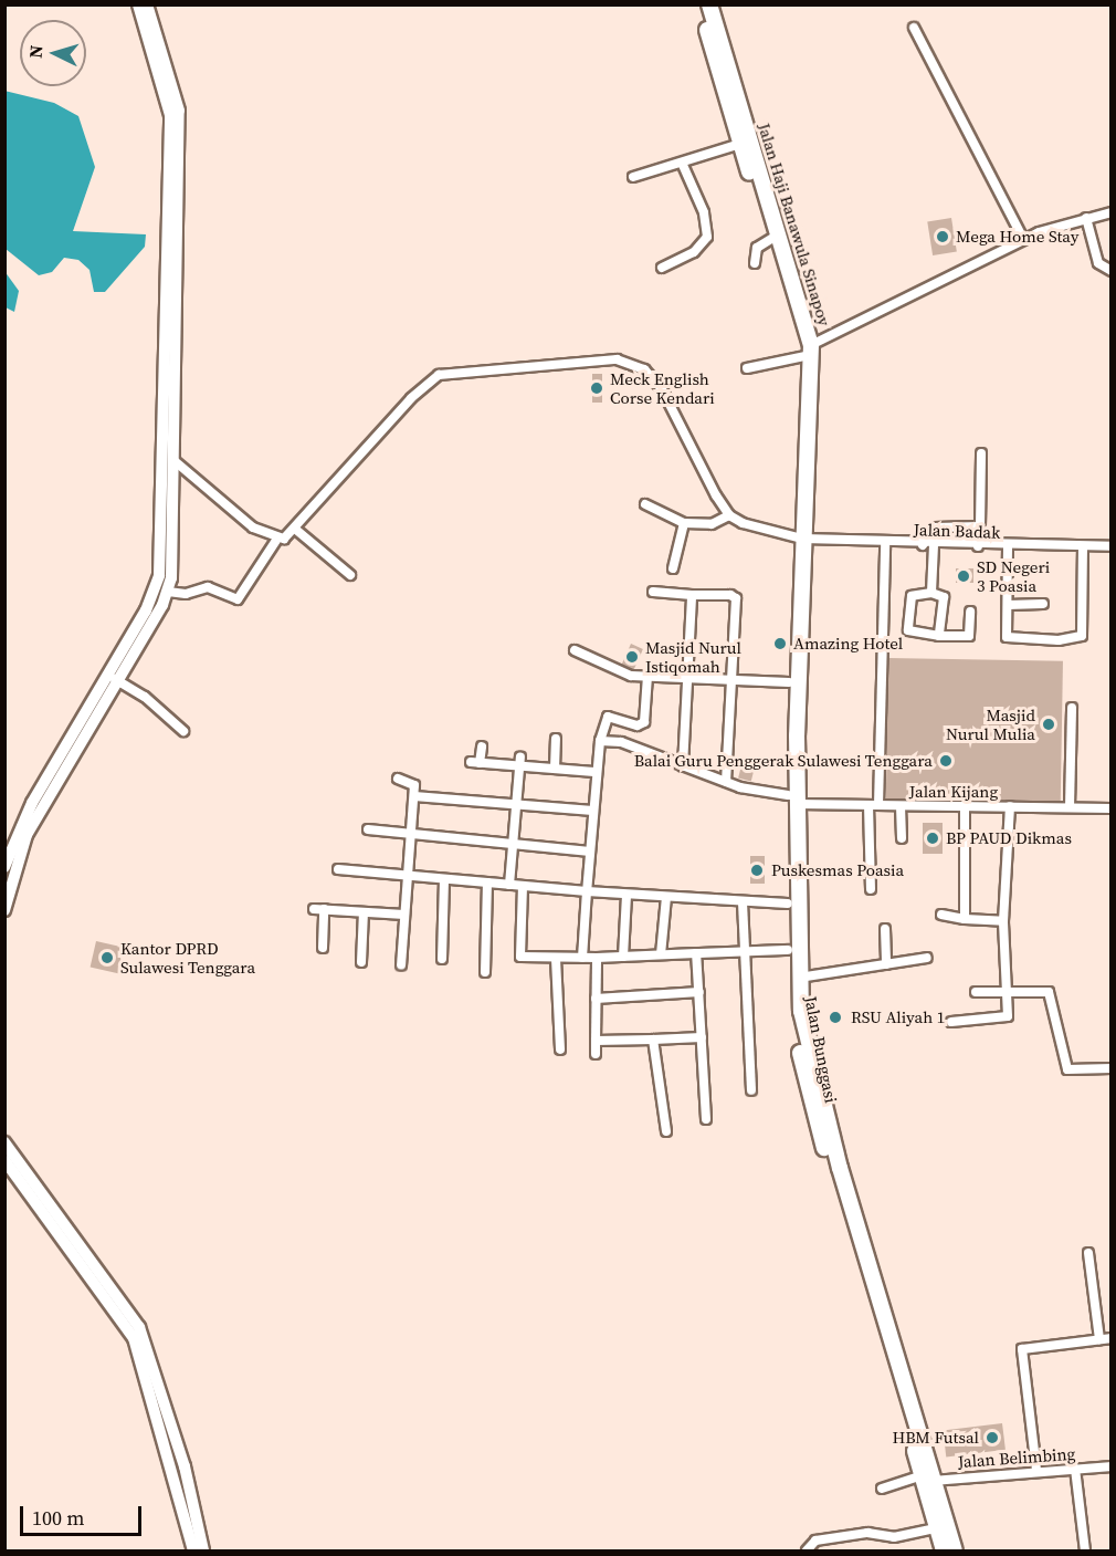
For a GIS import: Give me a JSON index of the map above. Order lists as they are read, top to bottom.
{
  "streets": {
    "highway": ["Jalan Haji Banawula Sinapoy", "Jalan Bunggasi"],
    "street": ["Jalan Badak", "Jalan Kijang", "Jalan Belimbing"]
  },
  "crossings": [
    ["Jalan Haji Banawula Sinapoy", "Jalan Badak"],
    ["Jalan Haji Banawula Sinapoy", "Jalan Bunggasi"],
    ["Jalan Badak", "Jalan Bunggasi"],
    ["Jalan Kijang", "Jalan Bunggasi"],
    ["Jalan Bunggasi", "Jalan Belimbing"]
  ],
  "places": [
    "Mega Home Stay",
    "Meck English Corse Kendari",
    "SD Negeri 3 Poasia",
    "Amazing Hotel",
    "Masjid Nurul Istiqomah",
    "Masjid Nurul Mulia",
    "Balai Guru Penggerak Sulawesi Tenggara",
    "BP PAUD Dikmas",
    "Puskesmas Poasia",
    "Kantor DPRD Sulawesi Tenggara",
    "RSU Aliyah 1",
    "HBM Futsal"
  ],
  "scale_bar": "100 m",
  "north": "left"
}
